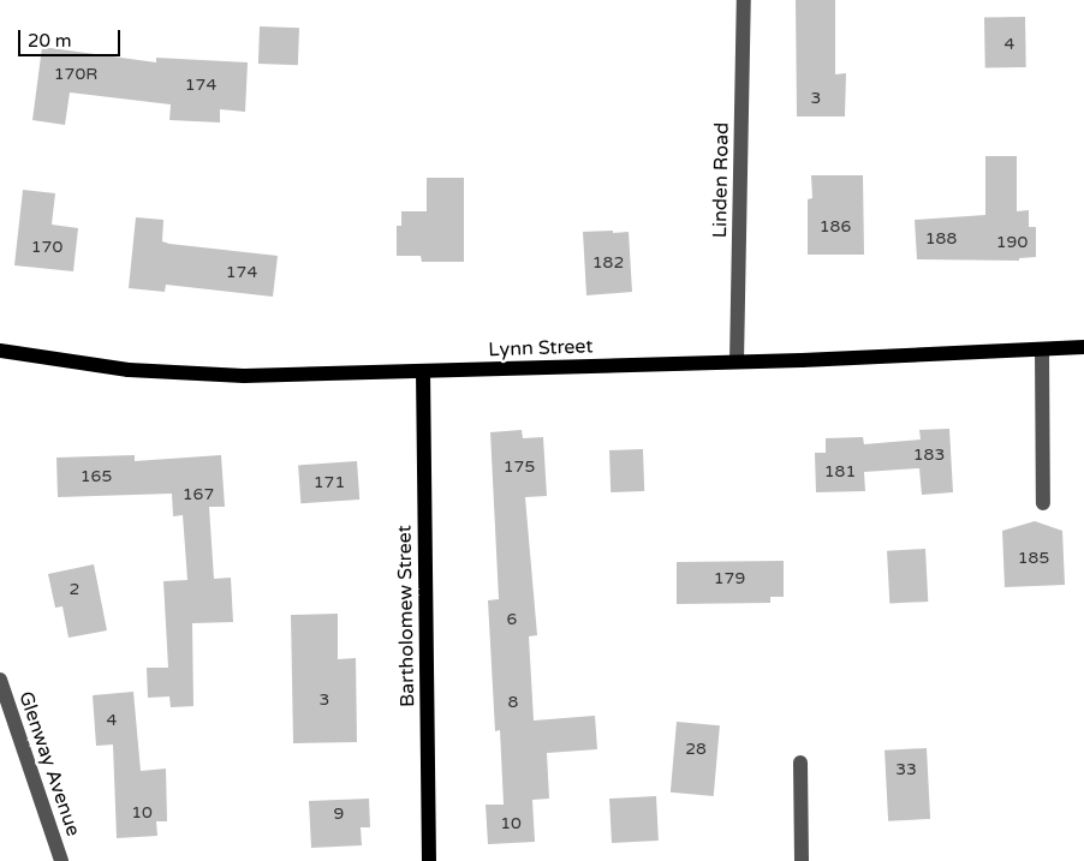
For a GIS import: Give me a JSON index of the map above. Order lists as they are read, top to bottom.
{
  "streets": {
    "main road": ["Lynn Street", "Bartholomew Street"],
    "street": ["Linden Road", "Glenway Avenue"]
  },
  "crossings": [
    ["Linden Road", "Lynn Street"],
    ["Lynn Street", "Bartholomew Street"]
  ],
  "house_numbers": [
    "4",
    "170R",
    "174",
    "3",
    "186",
    "188",
    "190",
    "170",
    "182",
    "174",
    "183",
    "175",
    "181",
    "165",
    "171",
    "167",
    "185",
    "179",
    "2",
    "6",
    "3",
    "8",
    "4",
    "28",
    "33",
    "10",
    "9",
    "10"
  ],
  "scale_bar": "20 m"
}
